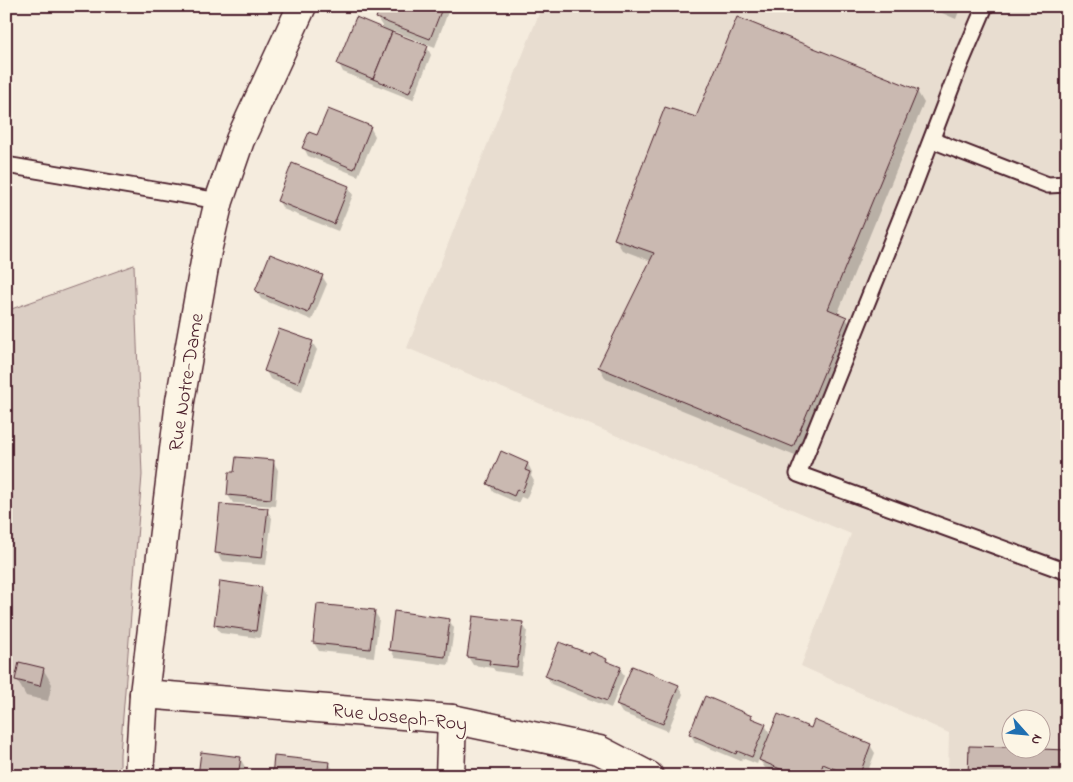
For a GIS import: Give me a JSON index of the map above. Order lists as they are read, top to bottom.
{
  "streets": {
    "street": ["Rue Notre-Dame", "Rue Joseph-Roy"]
  },
  "crossings": [
    ["Rue Notre-Dame", "Rue Joseph-Roy"]
  ],
  "north": "bottom right"
}
